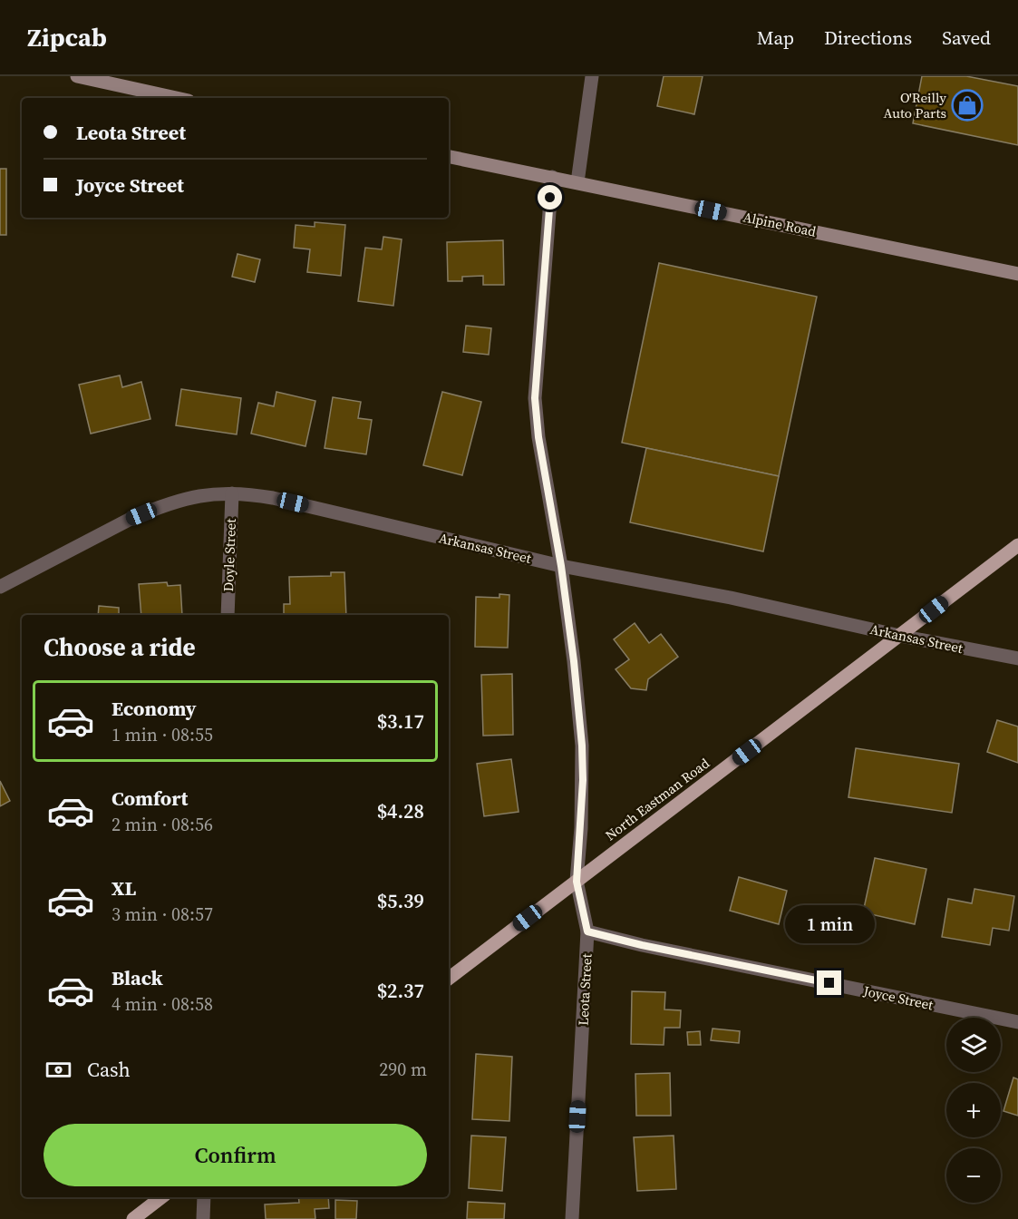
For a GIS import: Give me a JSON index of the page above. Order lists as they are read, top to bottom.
{
  "streets": {
    "main road": ["Alpine Road", "North Eastman Road"],
    "street": [
      "Arkansas Street",
      "Doyle Street",
      "Leota Street",
      "Joyce Street"
    ]
  },
  "crossings": [
    ["Alpine Road", "Leota Street"],
    ["Arkansas Street", "Doyle Street"],
    ["Arkansas Street", "North Eastman Road"],
    ["Arkansas Street", "Leota Street"],
    ["North Eastman Road", "Leota Street"],
    ["Leota Street", "Joyce Street"]
  ],
  "places": {
    "shop": ["O'Reilly Auto Parts"]
  },
  "page": {
    "header": "Zipcab",
    "nav": ["Map", "Directions", "Saved"],
    "banner": ["Leota Street", "Joyce Street"],
    "heading": "Choose a ride",
    "list": [
      {
        "name": "Economy",
        "note": "1 min · 08:55",
        "value": "$3.17"
      },
      {
        "name": "Comfort",
        "note": "2 min · 08:56",
        "value": "$4.28"
      },
      {
        "name": "XL",
        "note": "3 min · 08:57",
        "value": "$5.39"
      },
      {
        "name": "Black",
        "note": "4 min · 08:58",
        "value": "$2.37"
      }
    ],
    "bubble": "1 min",
    "map_buttons": ["+", "−"],
    "pay": ["Cash", "290 m"],
    "buttons": "Confirm"
  }
}
